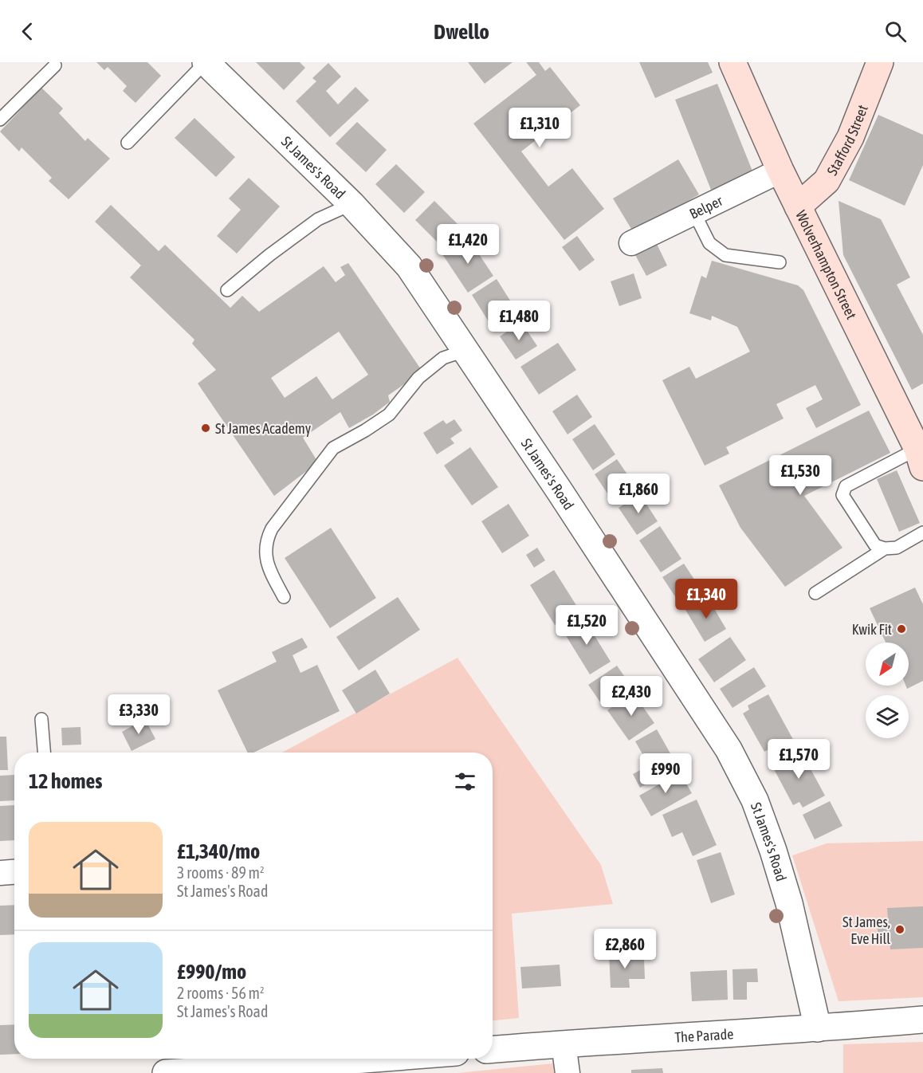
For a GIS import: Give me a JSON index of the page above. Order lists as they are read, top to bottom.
{
  "streets": {
    "main road": ["Stafford Street", "Wolverhampton Street"],
    "street": ["St James's Road", "Belper", "The Parade"]
  },
  "crossings": [
    ["Stafford Street", "Wolverhampton Street"],
    ["St James's Road", "The Parade"],
    ["Belper", "Wolverhampton Street"]
  ],
  "places": ["St James Academy", "Kwik Fit", "St James, Eve Hill"],
  "north": "bottom left",
  "page": {
    "header": "Dwello",
    "price": [
      "£1,310",
      "£1,420",
      "£1,480",
      "£1,530",
      "£1,860",
      "£1,340",
      "£1,520",
      "£2,430",
      "£3,330",
      "£1,570",
      "£990",
      "£2,860"
    ],
    "heading": "12 homes",
    "list": [
      {
        "name": "£1,340/mo",
        "note": "3 rooms · 89 m² · St James's Road"
      },
      {
        "name": "£990/mo",
        "note": "2 rooms · 56 m² · St James's Road"
      }
    ]
  }
}
